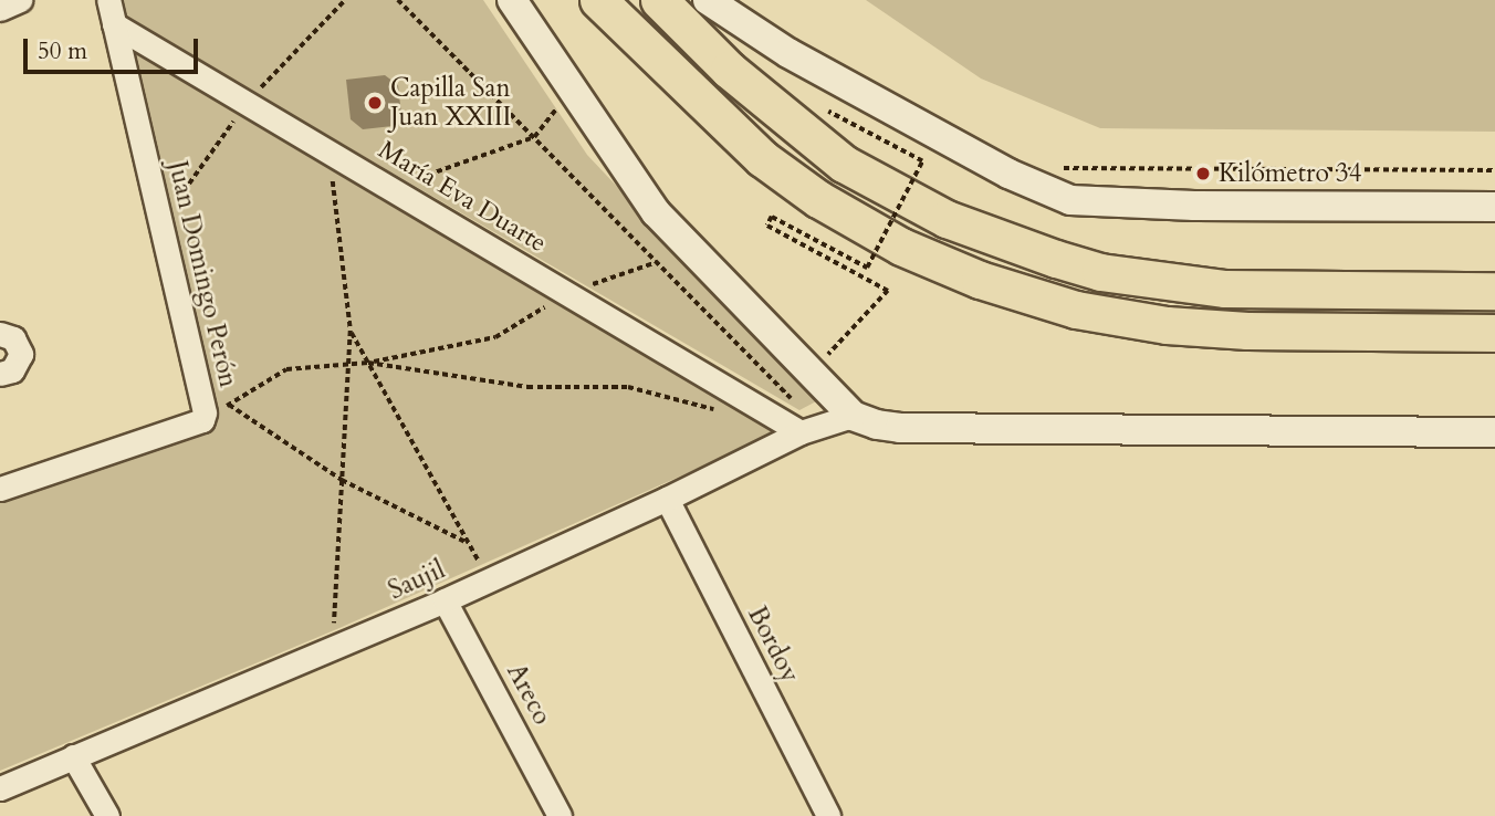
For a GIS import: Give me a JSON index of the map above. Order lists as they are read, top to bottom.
{
  "streets": {
    "street": [
      "María Eva Duarte",
      "Juan Domingo Perón",
      "Saujil",
      "Bordoy",
      "Areco"
    ]
  },
  "crossings": [
    ["María Eva Duarte", "Juan Domingo Perón"],
    ["María Eva Duarte", "Saujil"],
    ["Saujil", "Bordoy"],
    ["Saujil", "Areco"]
  ],
  "places": ["Capilla San Juan XXIII", "Kilómetro 34"],
  "scale_bar": "50 m"
}
